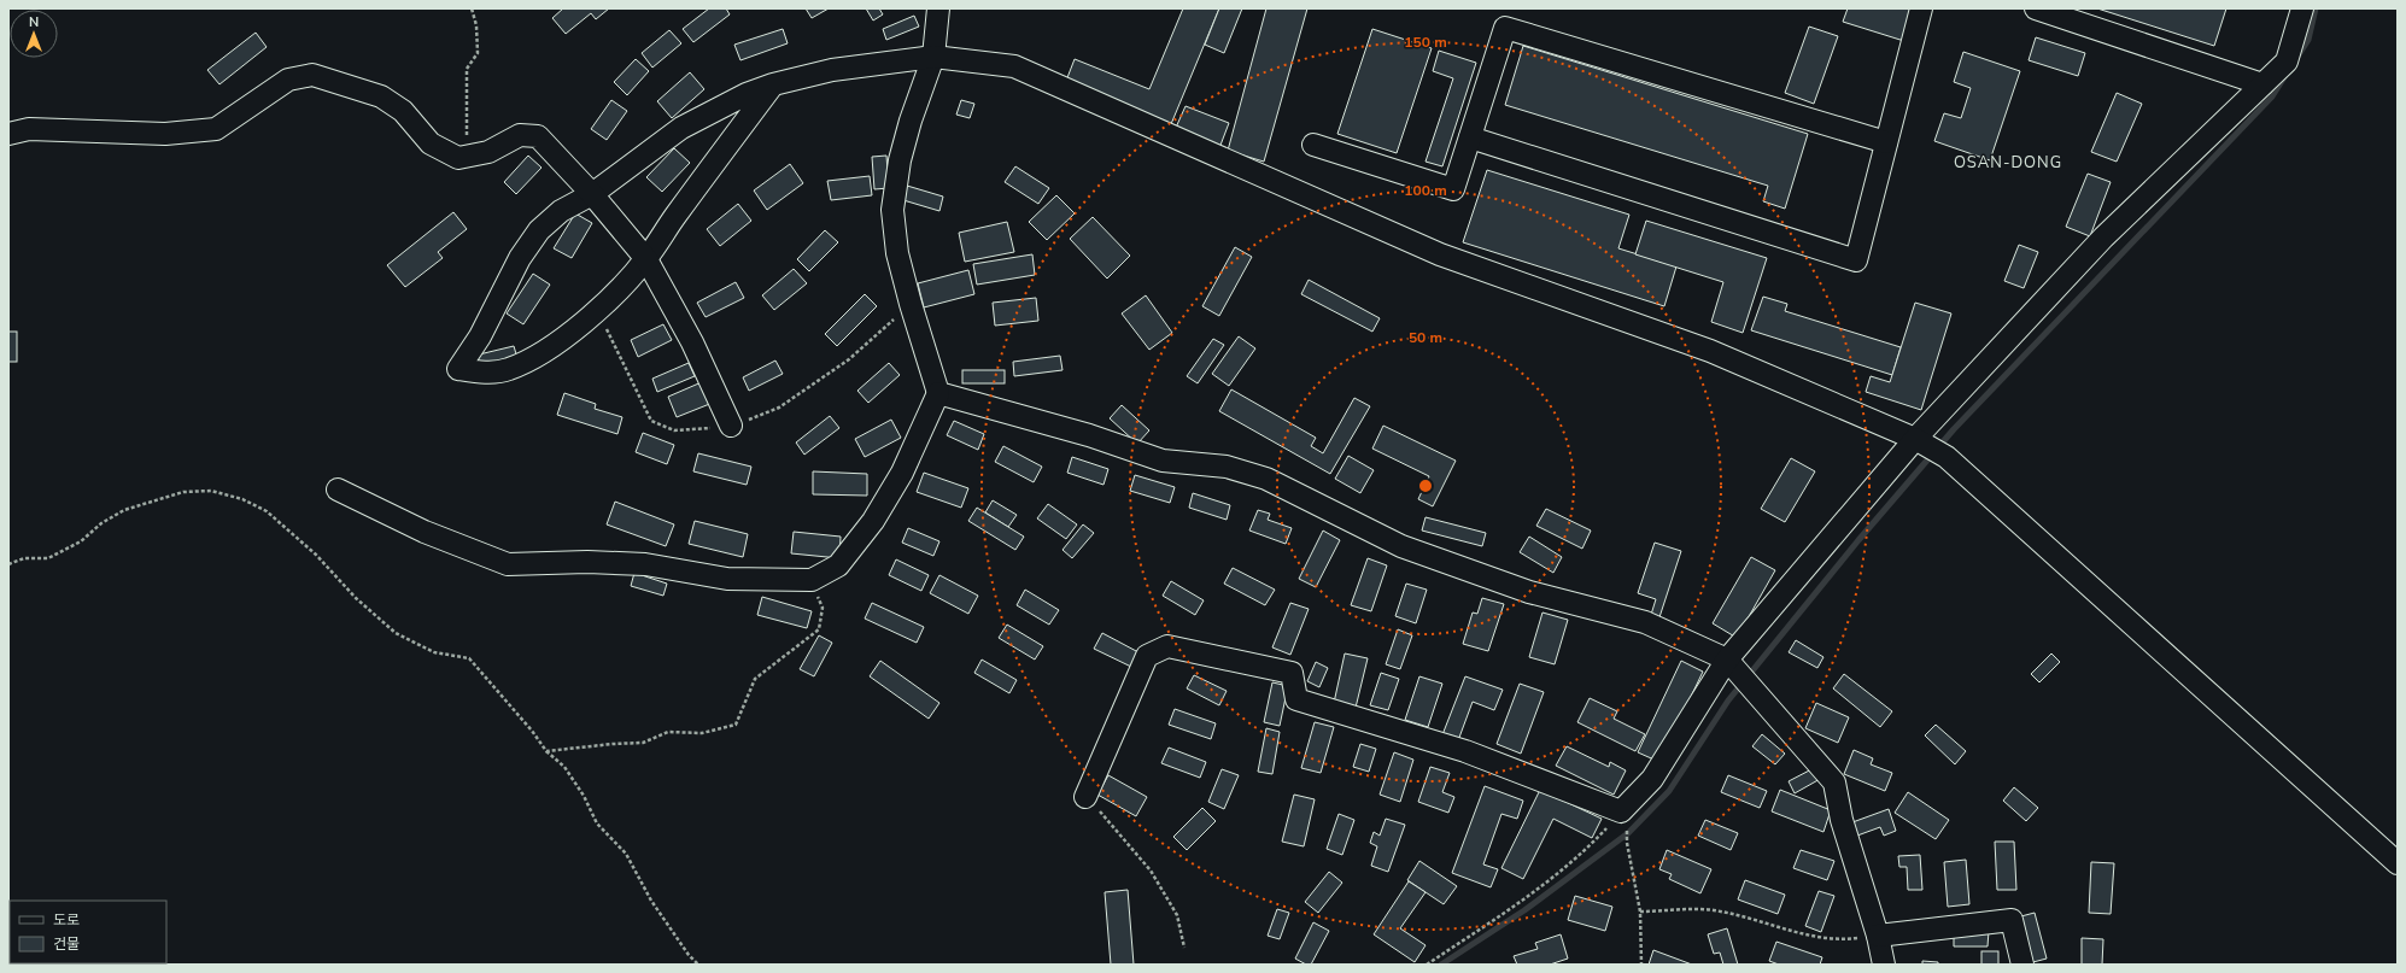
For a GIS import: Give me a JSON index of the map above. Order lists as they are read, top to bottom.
{
  "districts": ["OSAN-DONG"],
  "legend": ["도로", "건물"],
  "north": "top",
  "rings": ["150 m", "100 m", "50 m"]
}
